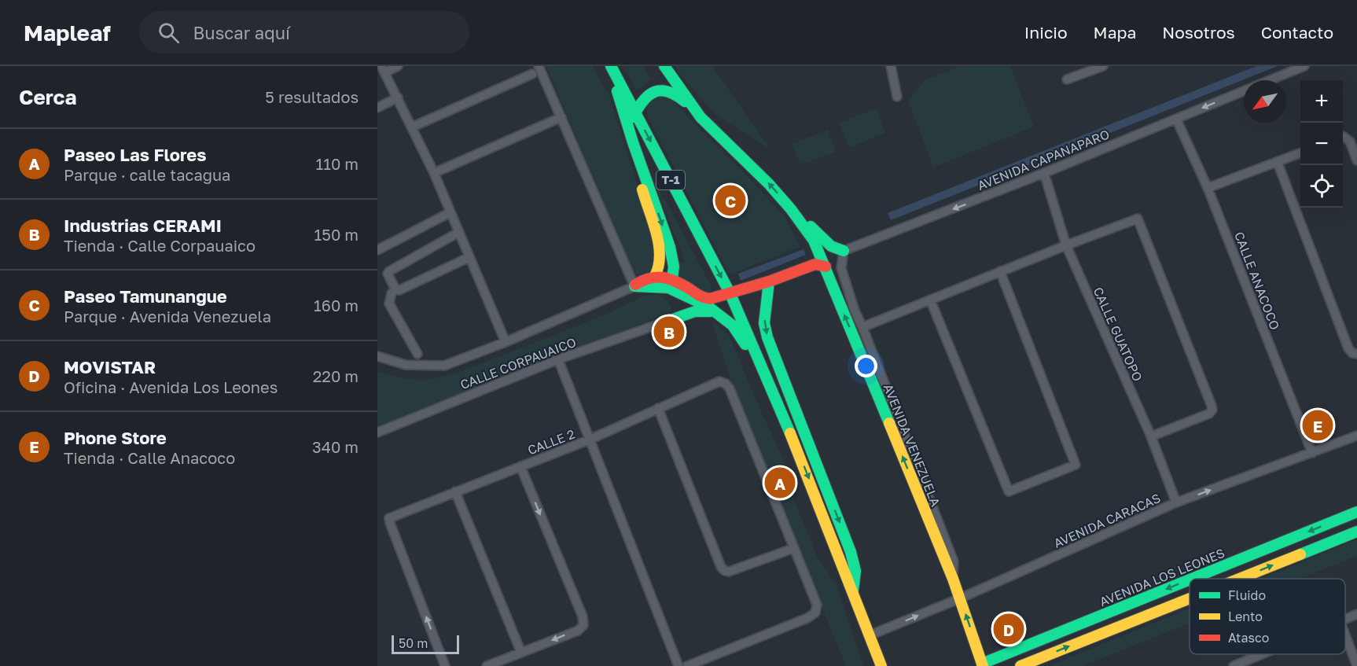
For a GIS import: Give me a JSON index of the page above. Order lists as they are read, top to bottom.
{
  "streets": {
    "main road": ["T-1", "AVENIDA VENEZUELA", "AVENIDA LOS LEONES"],
    "street": [
      "AVENIDA CAPANAPARO",
      "CALLE ANACOCO",
      "CALLE GUATOPO",
      "CALLE CORPAUAICO",
      "CALLE 2",
      "AVENIDA CARACAS"
    ]
  },
  "crossings": [
    ["AVENIDA CAPANAPARO", "CALLE ANACOCO"],
    ["AVENIDA CAPANAPARO", "CALLE GUATOPO"],
    ["T-1", "AVENIDA CARACAS"],
    ["CALLE ANACOCO", "AVENIDA CARACAS"],
    ["CALLE GUATOPO", "AVENIDA CARACAS"],
    ["AVENIDA VENEZUELA", "AVENIDA CARACAS"],
    ["AVENIDA VENEZUELA", "AVENIDA LOS LEONES"]
  ],
  "one_way": ["AVENIDA CAPANAPARO", "AVENIDA CARACAS"],
  "legend": ["Fluido", "Lento", "Atasco"],
  "scale_bar": "50 m",
  "north": "bottom left",
  "page": {
    "header": "Mapleaf",
    "search": "Buscar aquí",
    "nav": [
      "Inicio",
      "Mapa",
      "Nosotros",
      "Contacto"
    ],
    "heading": ["Cerca", "5 resultados"],
    "map_buttons": ["+", "−"],
    "list": [
      {
        "mark": "A",
        "name": "Paseo Las Flores",
        "note": "Parque · calle tacagua",
        "value": "110 m"
      },
      {
        "mark": "B",
        "name": "Industrias CERAMI",
        "note": "Tienda · Calle Corpauaico",
        "value": "150 m"
      },
      {
        "mark": "C",
        "name": "Paseo Tamunangue",
        "note": "Parque · Avenida Venezuela",
        "value": "160 m"
      },
      {
        "mark": "D",
        "name": "MOVISTAR",
        "note": "Oficina · Avenida Los Leones",
        "value": "220 m"
      },
      {
        "mark": "E",
        "name": "Phone Store",
        "note": "Tienda · Calle Anacoco",
        "value": "340 m"
      }
    ],
    "pins": [
      "C",
      "B",
      "E",
      "A",
      "D"
    ],
    "scale": "50 m"
  }
}
